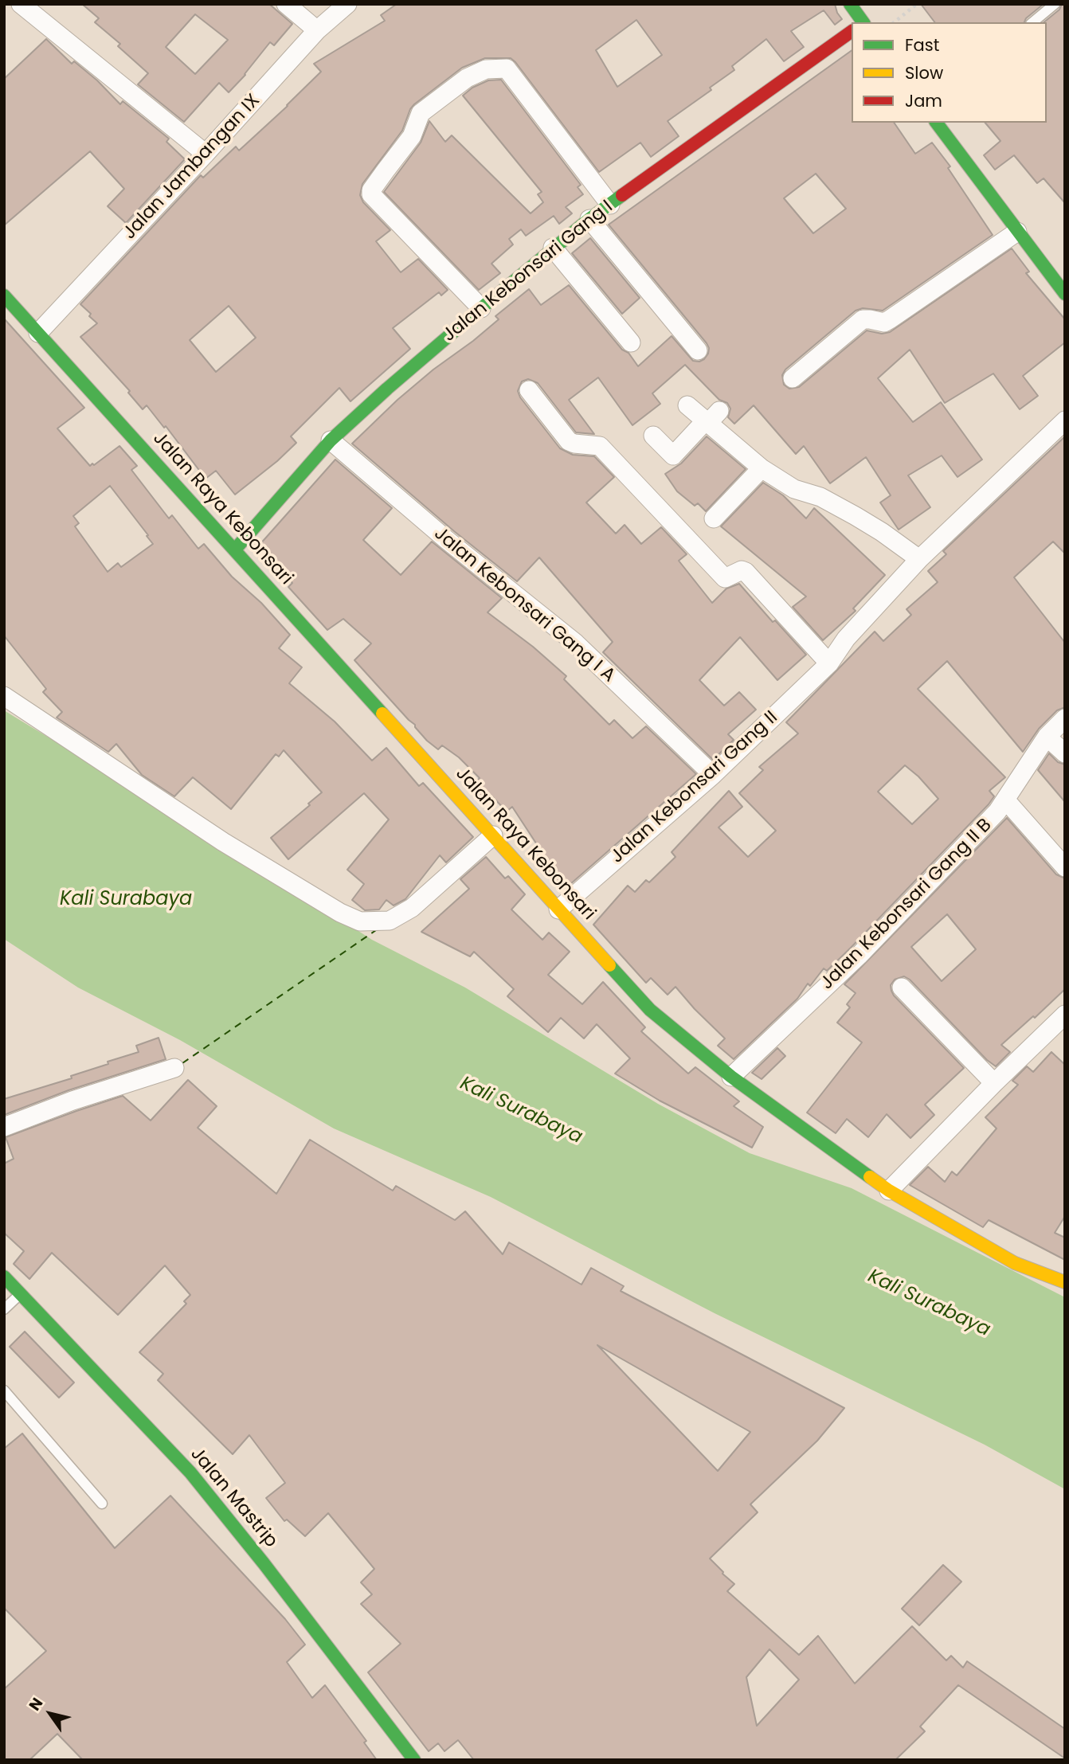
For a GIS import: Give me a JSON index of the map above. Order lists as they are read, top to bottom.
{
  "streets": {
    "main road": ["Jalan Kebonsari Gang I", "Jalan Raya Kebonsari", "Jalan Mastrip"],
    "street": [
      "Jalan Jambangan IX",
      "Jalan Kebonsari Gang I A",
      "Jalan Kebonsari Gang II",
      "Jalan Kebonsari Gang II B"
    ]
  },
  "crossings": [
    ["Jalan Jambangan IX", "Jalan Raya Kebonsari"],
    ["Jalan Kebonsari Gang I", "Jalan Raya Kebonsari"],
    ["Jalan Kebonsari Gang I", "Jalan Kebonsari Gang I A"],
    ["Jalan Raya Kebonsari", "Jalan Kebonsari Gang II"],
    ["Jalan Raya Kebonsari", "Jalan Kebonsari Gang II B"],
    ["Jalan Kebonsari Gang I A", "Jalan Kebonsari Gang II"]
  ],
  "water": ["Kali Surabaya"],
  "legend": ["Fast", "Slow", "Jam"],
  "north": "top left"
}
